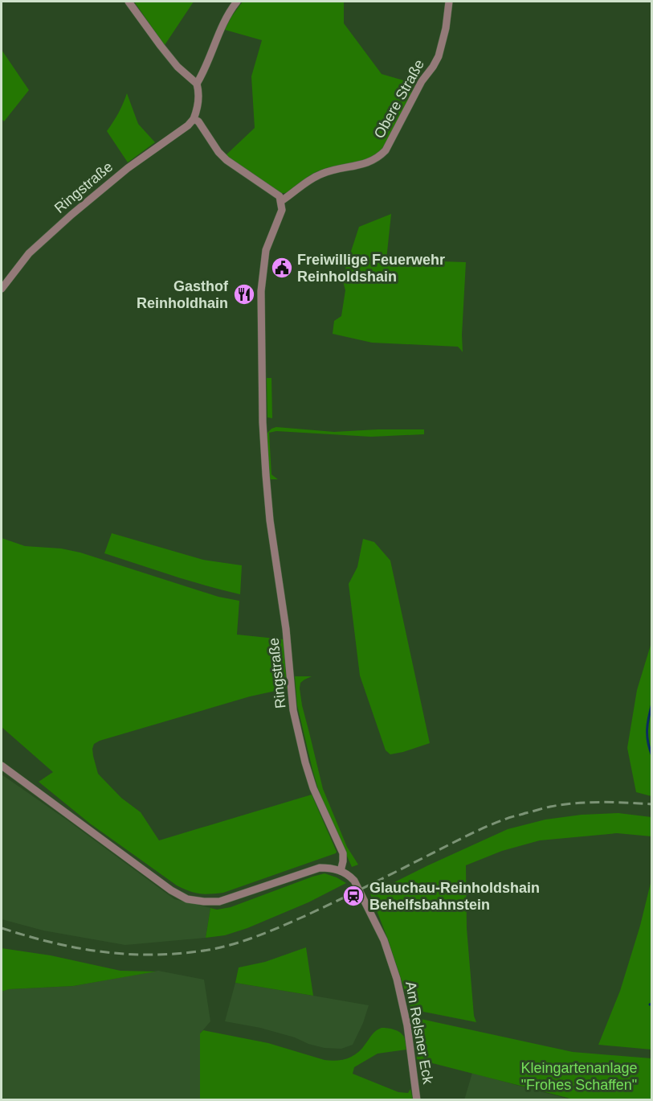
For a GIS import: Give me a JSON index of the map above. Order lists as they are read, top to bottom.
{
  "streets": {
    "street": ["Obere Straße", "Ringstraße", "Am Relsner Eck"]
  },
  "crossings": [
    ["Obere Straße", "Ringstraße"],
    ["Ringstraße", "Am Relsner Eck"]
  ],
  "parks": ["Kleingartenanlage \"Frohes Schaffen\""],
  "places": {
    "public building": ["Freiwillige Feuerwehr Reinholdshain"],
    "restaurant": ["Gasthof Reinholdhain"],
    "station": ["Glauchau-Reinholdshain Behelfsbahnstein"]
  }
}
